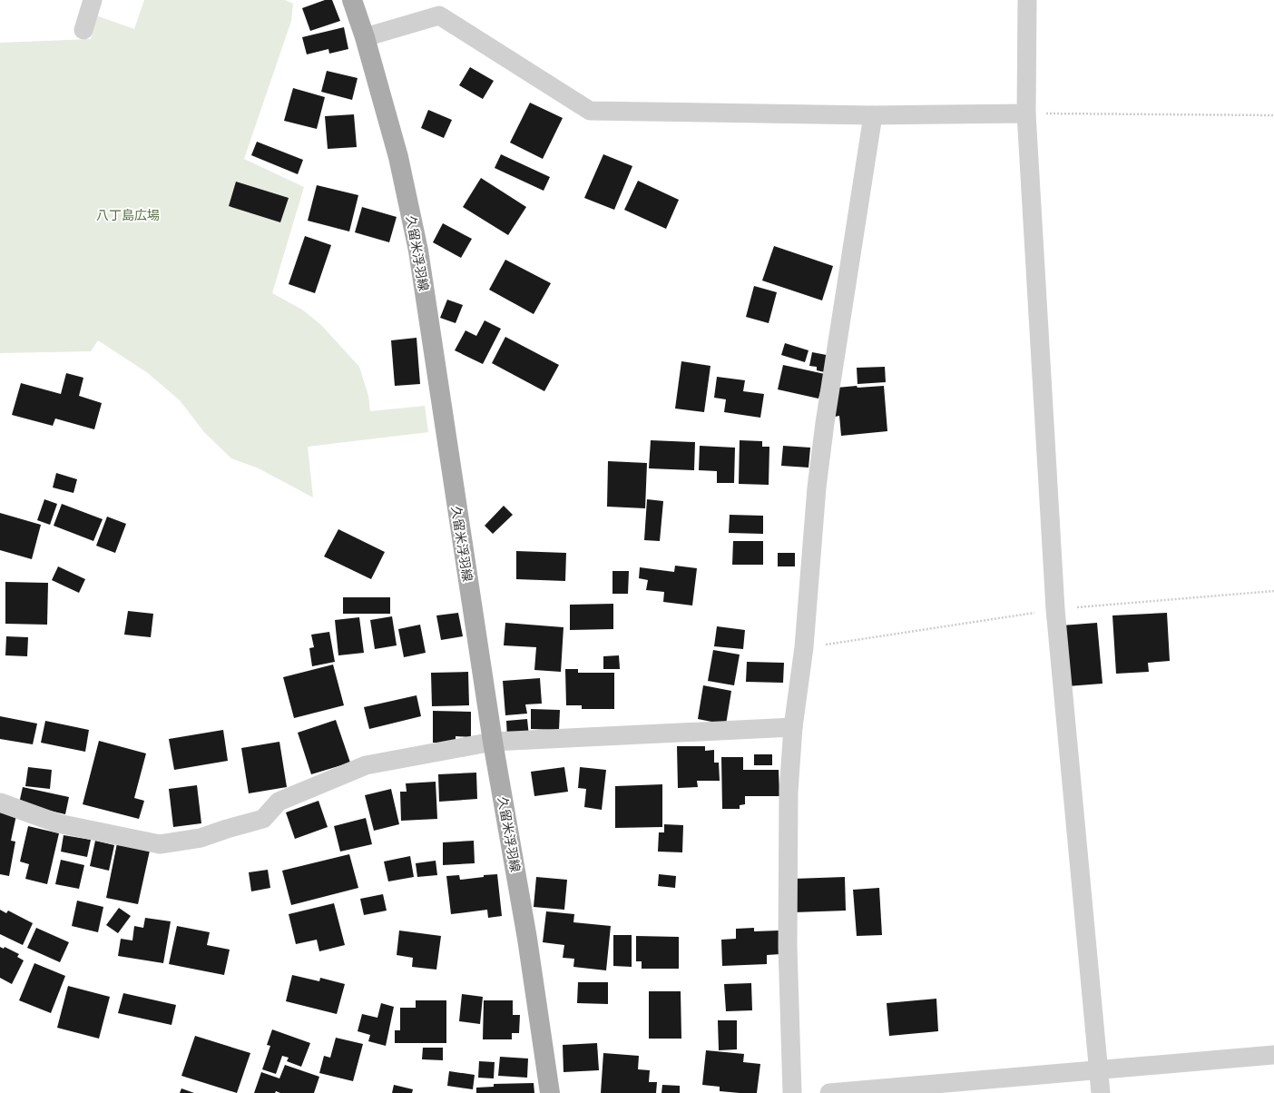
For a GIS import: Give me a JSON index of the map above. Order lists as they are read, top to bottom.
{
  "streets": {
    "main road": ["久留米浮羽線"]
  },
  "parks": ["八丁島広場"]
}
